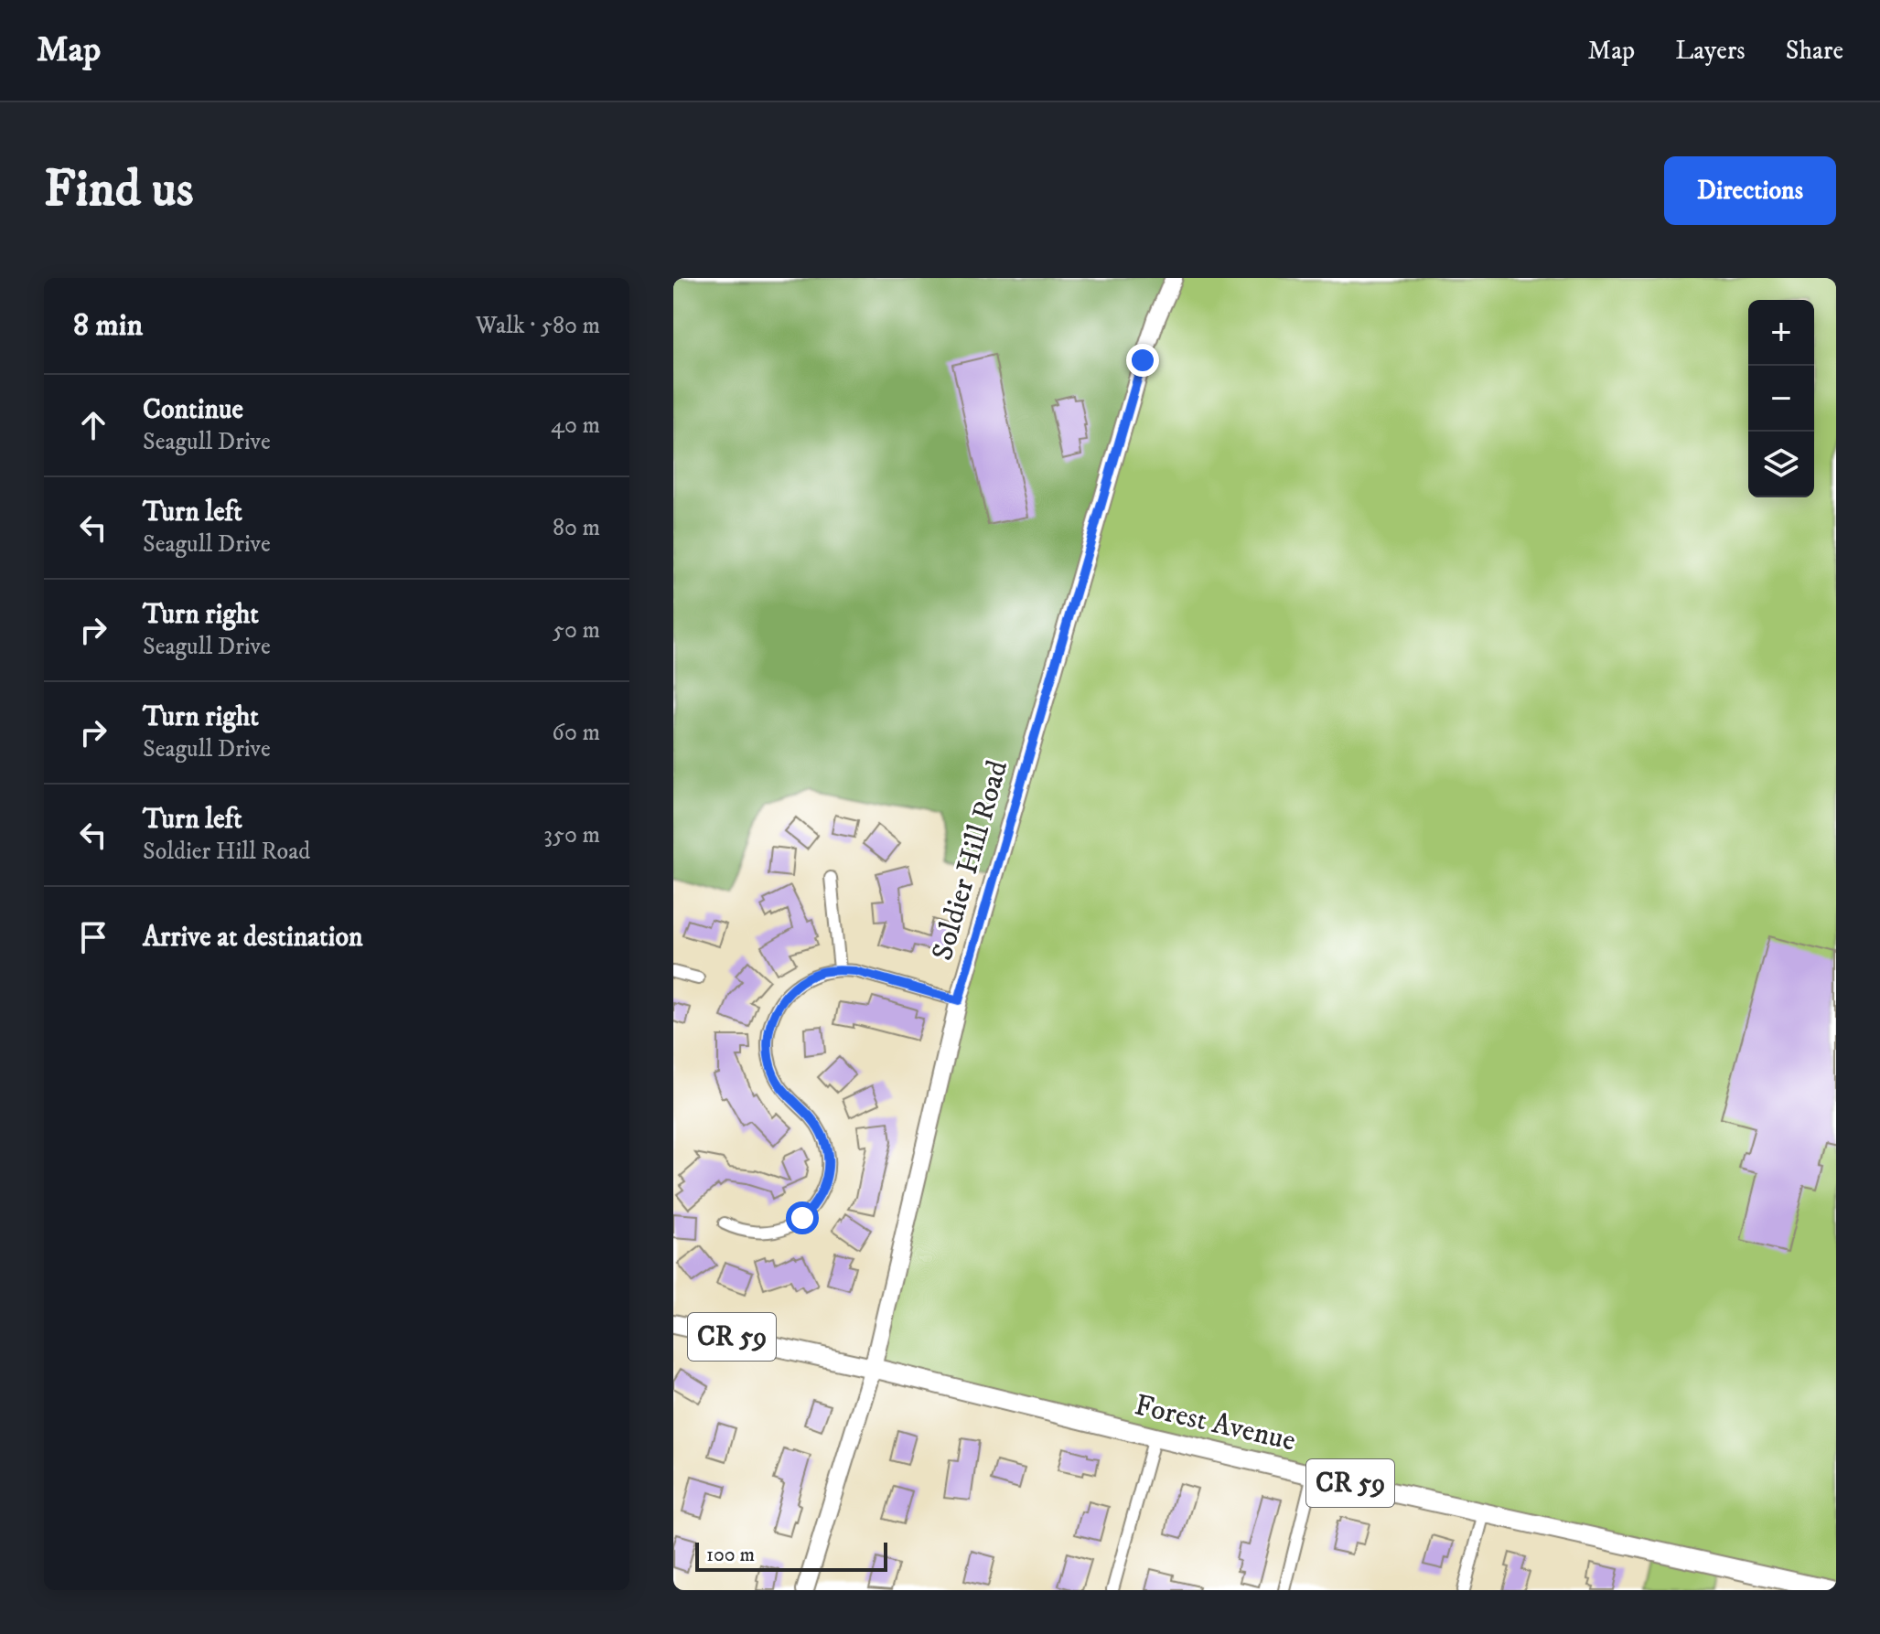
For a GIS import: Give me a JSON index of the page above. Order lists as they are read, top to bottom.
{
  "streets": {
    "main road": ["CR 59", "Forest Avenue"],
    "street": ["Soldier Hill Road"]
  },
  "crossings": [
    ["Soldier Hill Road", "Forest Avenue"]
  ],
  "scale_bar": "100 m",
  "page": {
    "header": "Map",
    "nav": ["Map", "Layers", "Share"],
    "buttons": "Directions",
    "title": "Find us",
    "heading": ["8 min", "Walk · 580 m"],
    "map_buttons": ["+", "−"],
    "list": [
      ["Continue", "Seagull Drive", "40 m"],
      ["Turn left", "Seagull Drive", "80 m"],
      ["Turn right", "Seagull Drive", "50 m"],
      ["Turn right", "Seagull Drive", "60 m"],
      ["Turn left", "Soldier Hill Road", "350 m"],
      "Arrive at destination"
    ],
    "scale": "100 m"
  }
}
